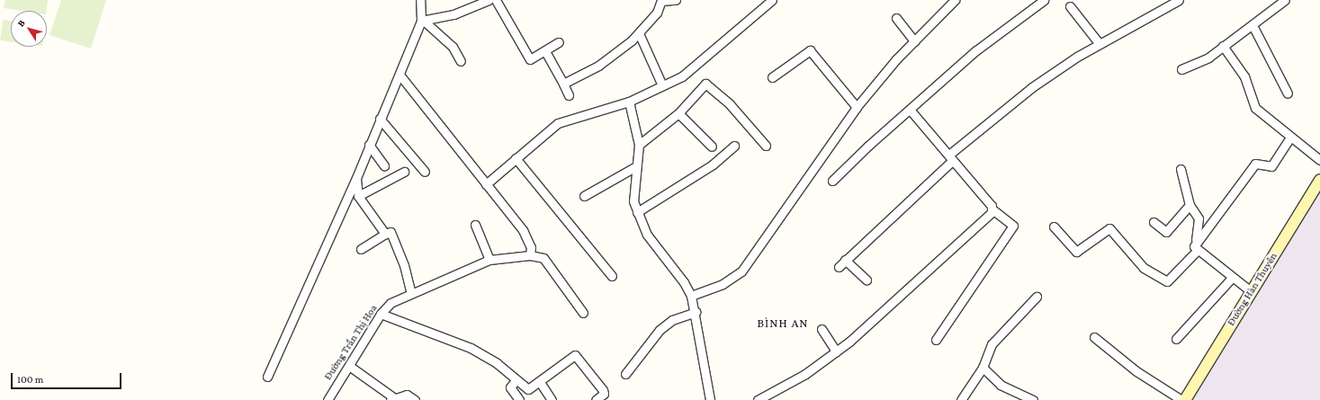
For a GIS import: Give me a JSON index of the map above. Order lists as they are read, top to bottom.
{
  "streets": {
    "street": ["Đường Hàn Thuyên", "Đường Trần Thị Hoa"]
  },
  "districts": ["BÌNH AN"],
  "scale_bar": "100 m",
  "north": "top left"
}
